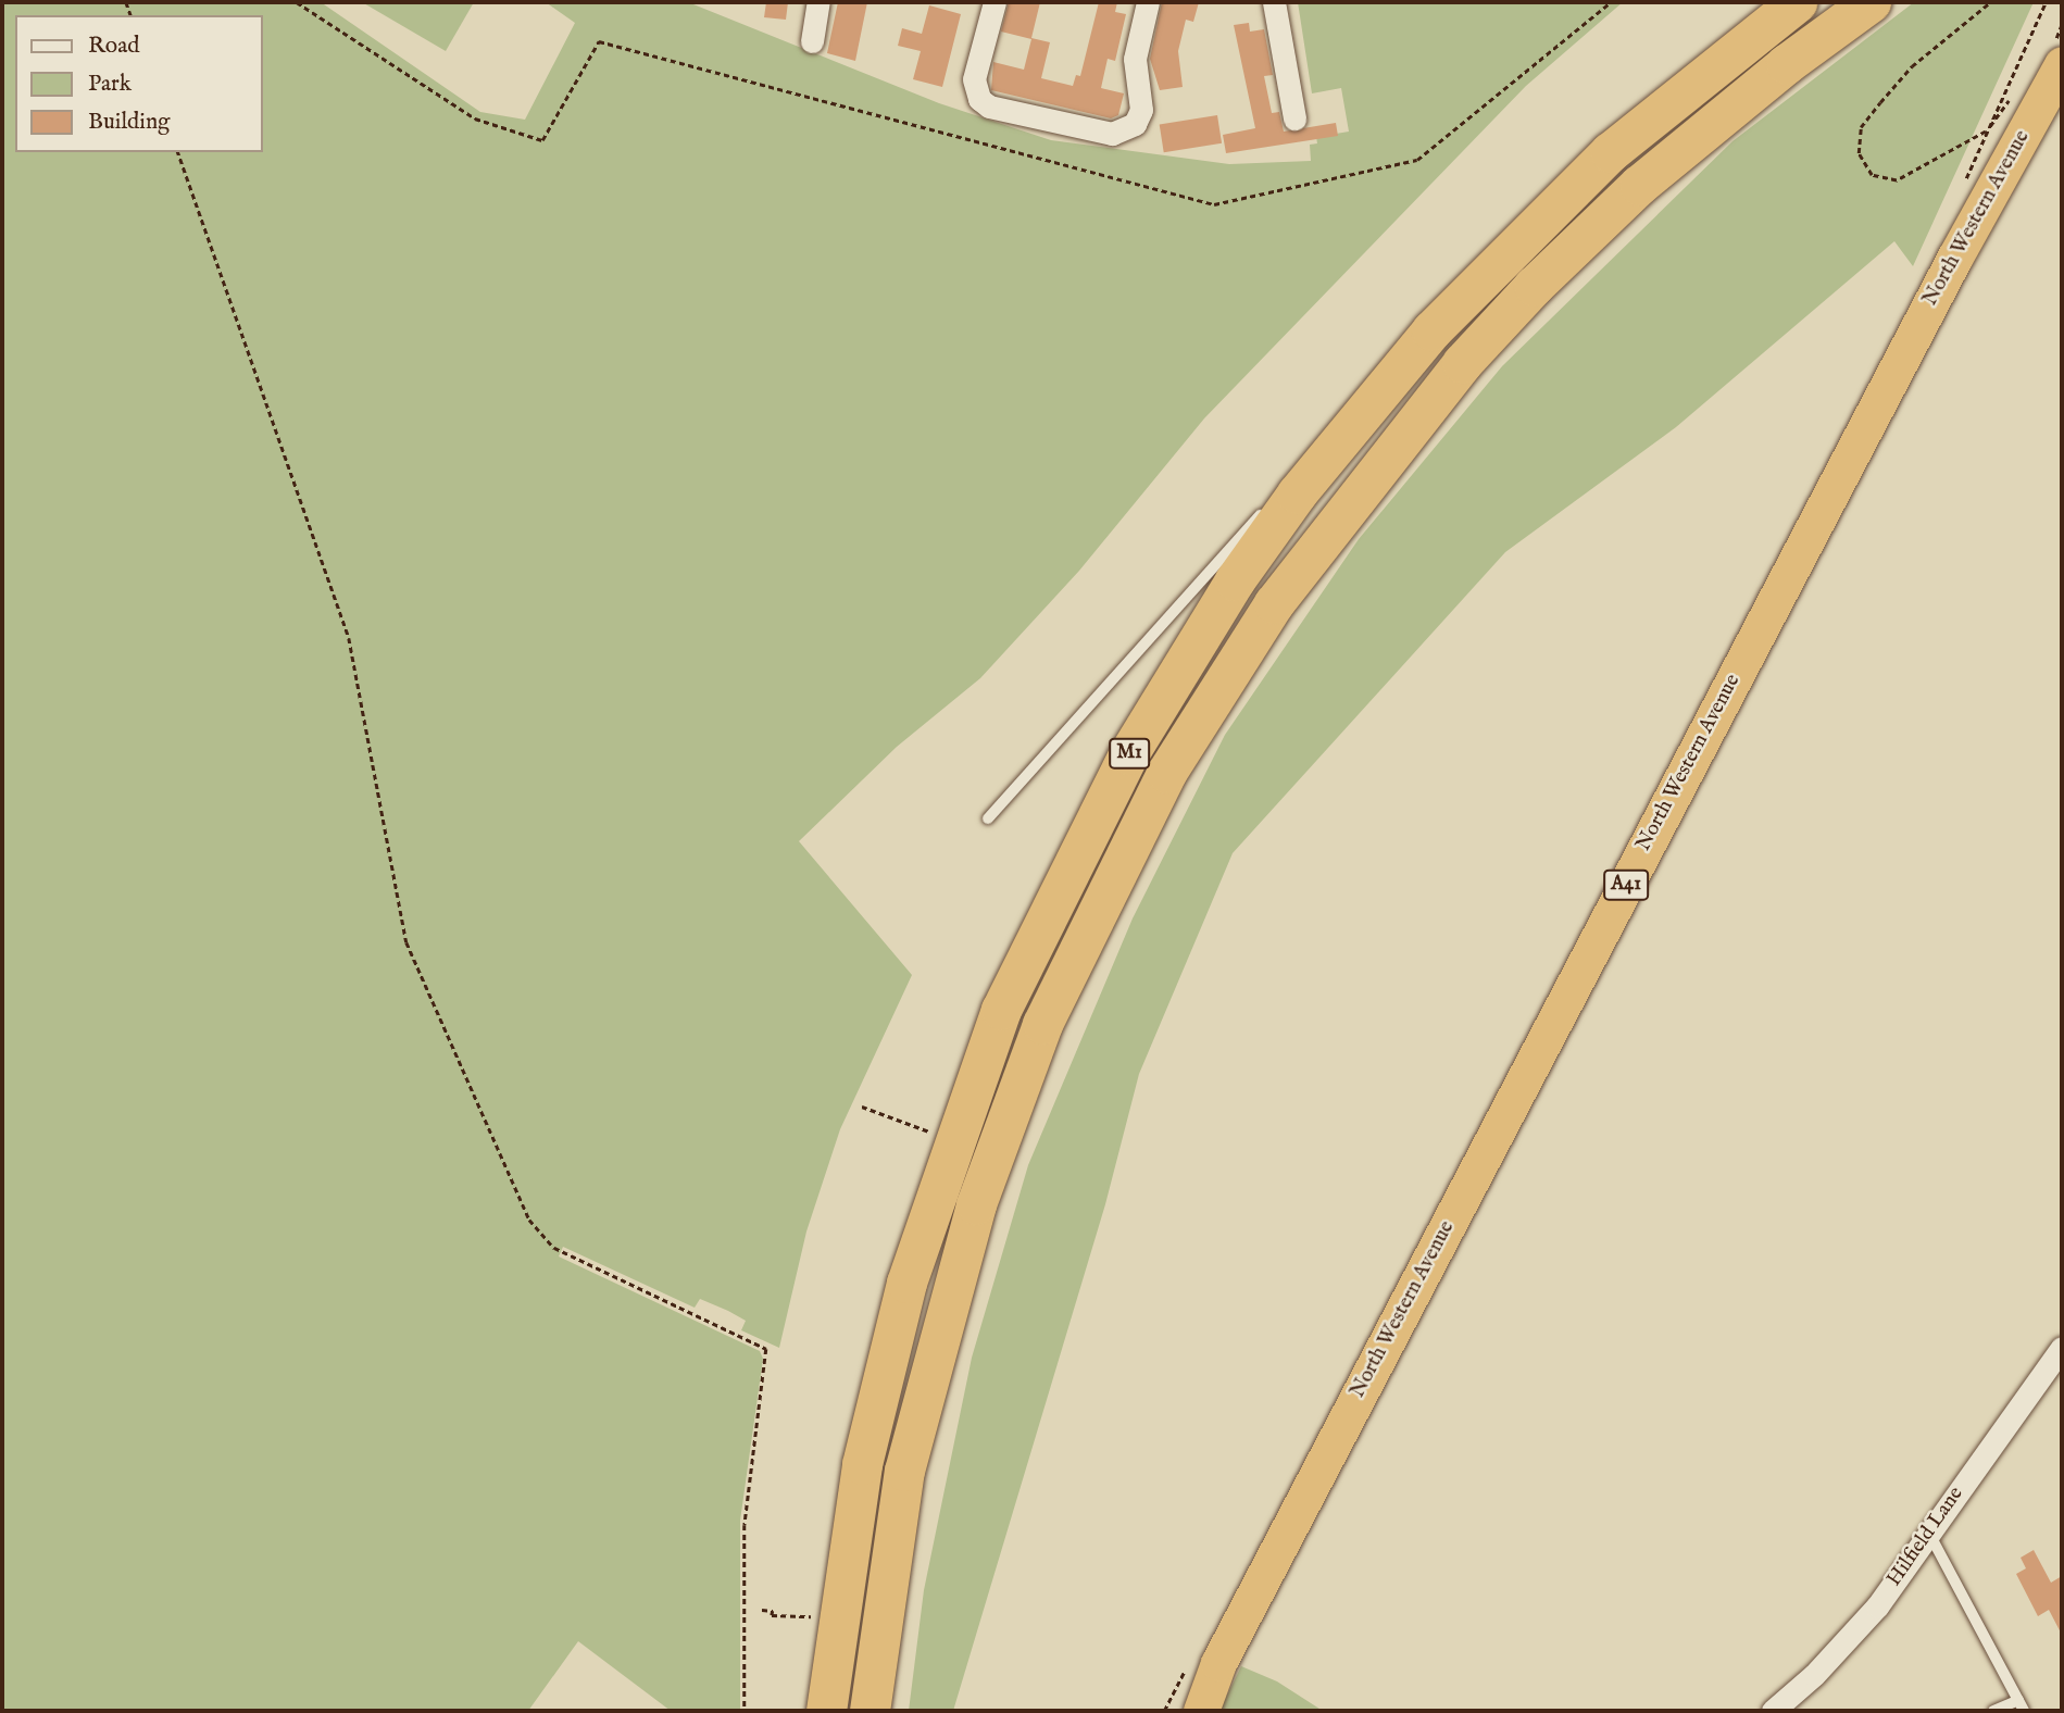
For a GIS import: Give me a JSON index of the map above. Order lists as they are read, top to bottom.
{
  "streets": {
    "highway": ["North Western Avenue", "M1", "A41"],
    "street": ["Hilfield Lane"]
  },
  "legend": ["Road", "Park", "Building"]
}
